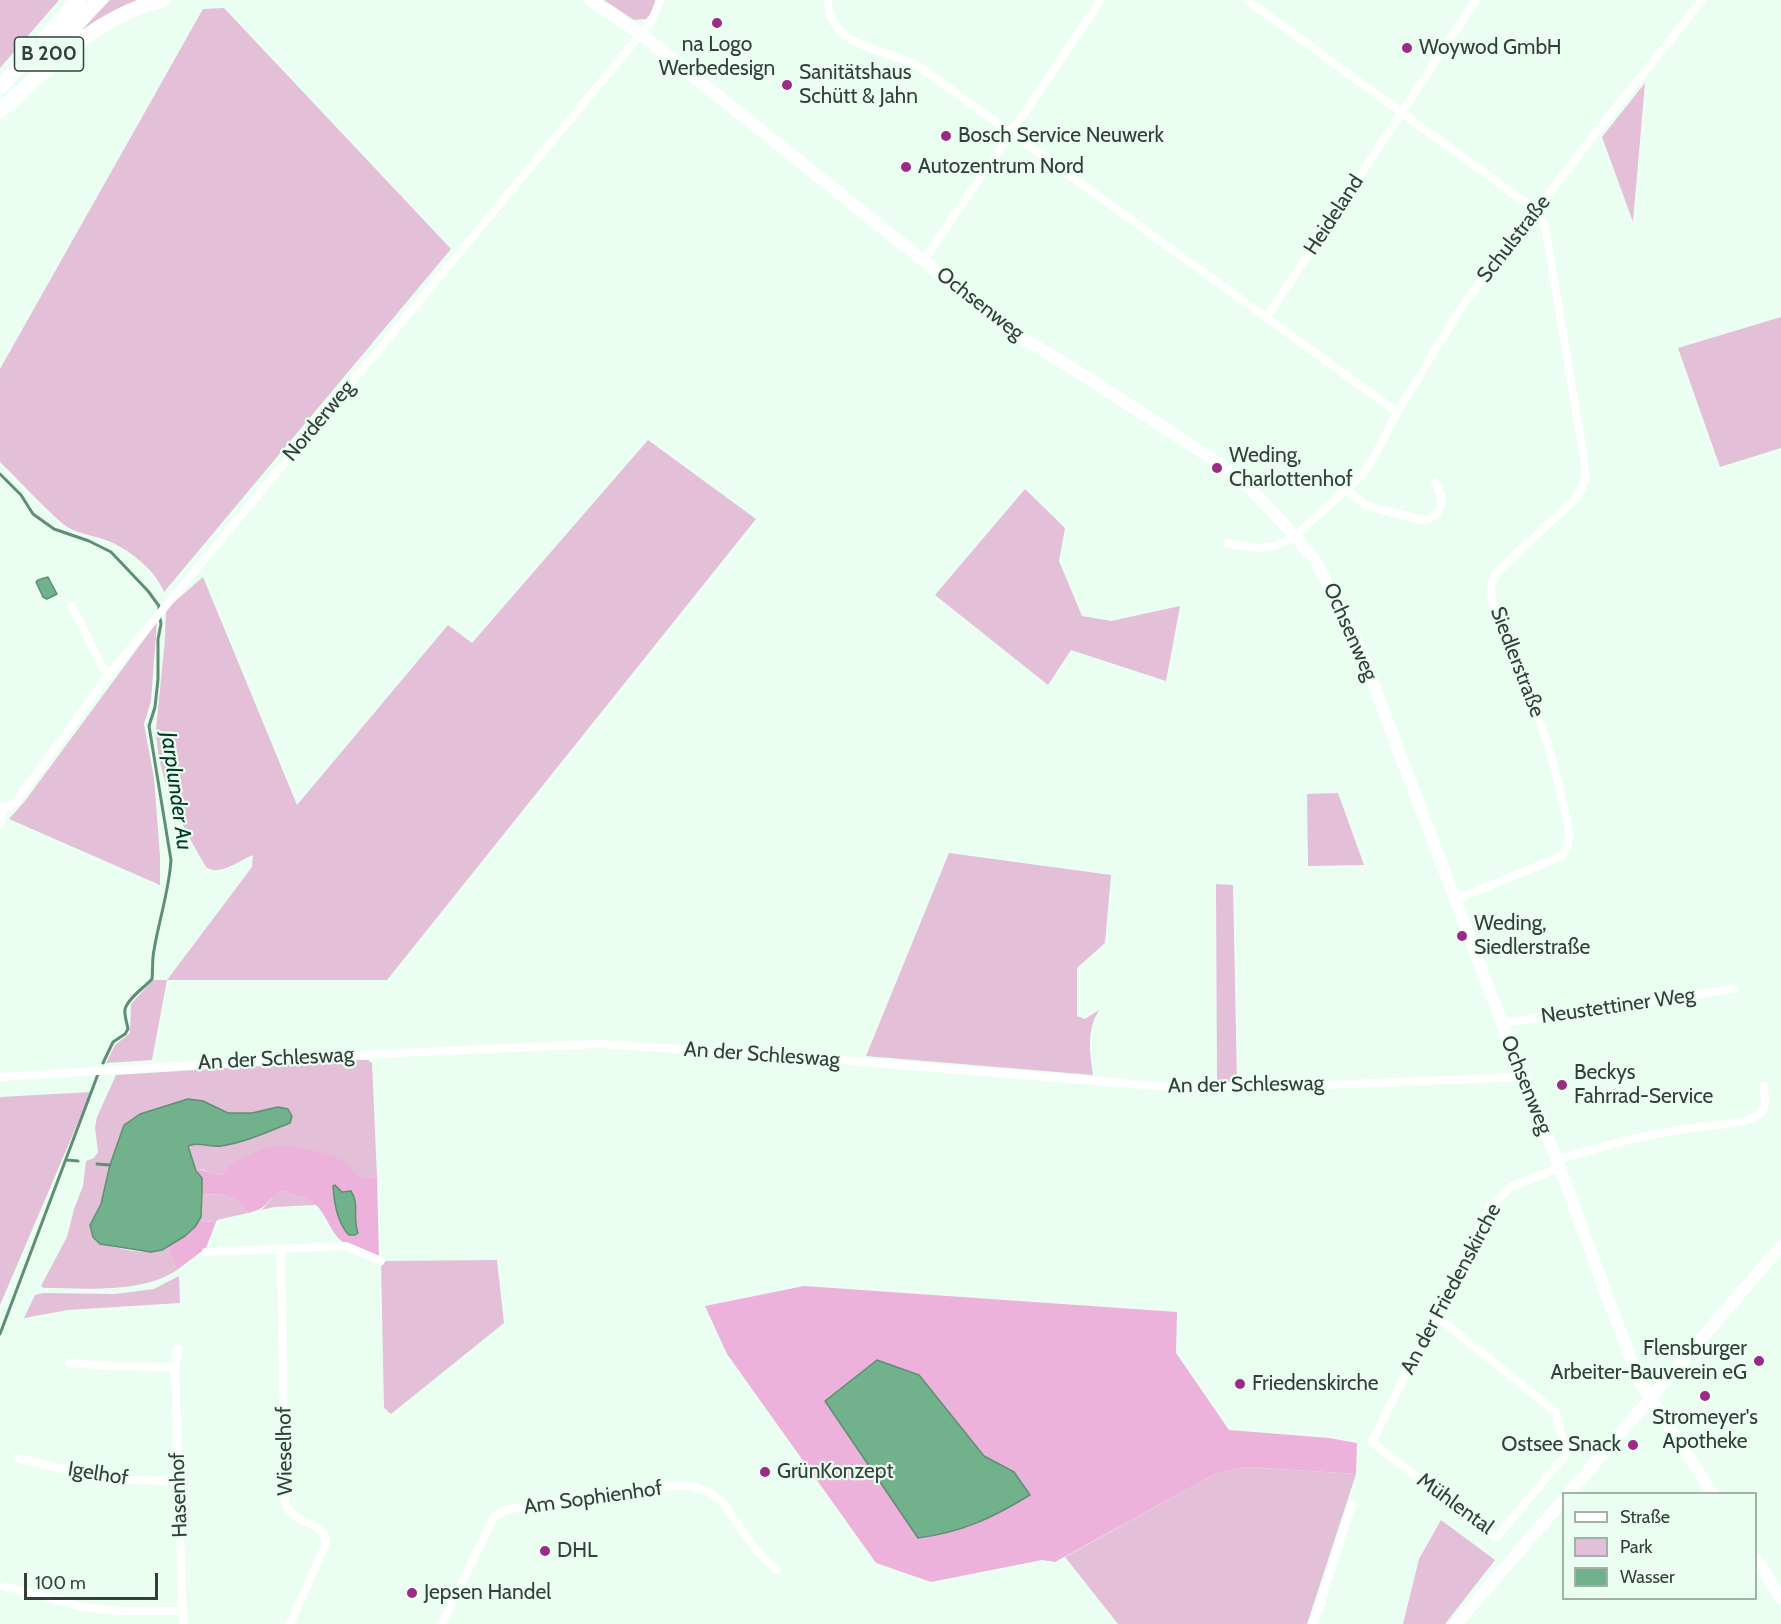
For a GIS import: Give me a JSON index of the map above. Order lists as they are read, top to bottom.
{
  "streets": {
    "highway": ["B 200"],
    "main road": ["Ochsenweg"],
    "street": [
      "Heideland",
      "Schulstraße",
      "Norderweg",
      "Siedlerstraße",
      "Neustettiner Weg",
      "An der Schleswag",
      "An der Friedenskirche",
      "Wieselhof",
      "Igelhof",
      "Hasenhof",
      "Am Sophienhof",
      "Mühlental"
    ]
  },
  "crossings": [
    ["Schulstraße", "Ochsenweg"],
    ["Schulstraße", "Siedlerstraße"],
    ["Ochsenweg", "Norderweg"],
    ["Ochsenweg", "Siedlerstraße"],
    ["Ochsenweg", "Neustettiner Weg"],
    ["Ochsenweg", "An der Schleswag"],
    ["Ochsenweg", "An der Friedenskirche"],
    ["An der Friedenskirche", "Mühlental"],
    ["Igelhof", "Hasenhof"]
  ],
  "water": ["Jarplunder Au"],
  "places": [
    "na Logo Werbedesign",
    "Woywod GmbH",
    "Sanitätshaus Schütt & Jahn",
    "Bosch Service Neuwerk",
    "Autozentrum Nord",
    "Weding, Charlottenhof",
    "Weding, Siedlerstraße",
    "Beckys Fahrrad-Service",
    "Flensburger Arbeiter-Bauverein eG",
    "Friedenskirche",
    "Stromeyer's Apotheke",
    "Ostsee Snack",
    "GrünKonzept",
    "DHL",
    "Jepsen Handel"
  ],
  "legend": ["Straße", "Park", "Wasser"],
  "scale_bar": "100 m"
}
